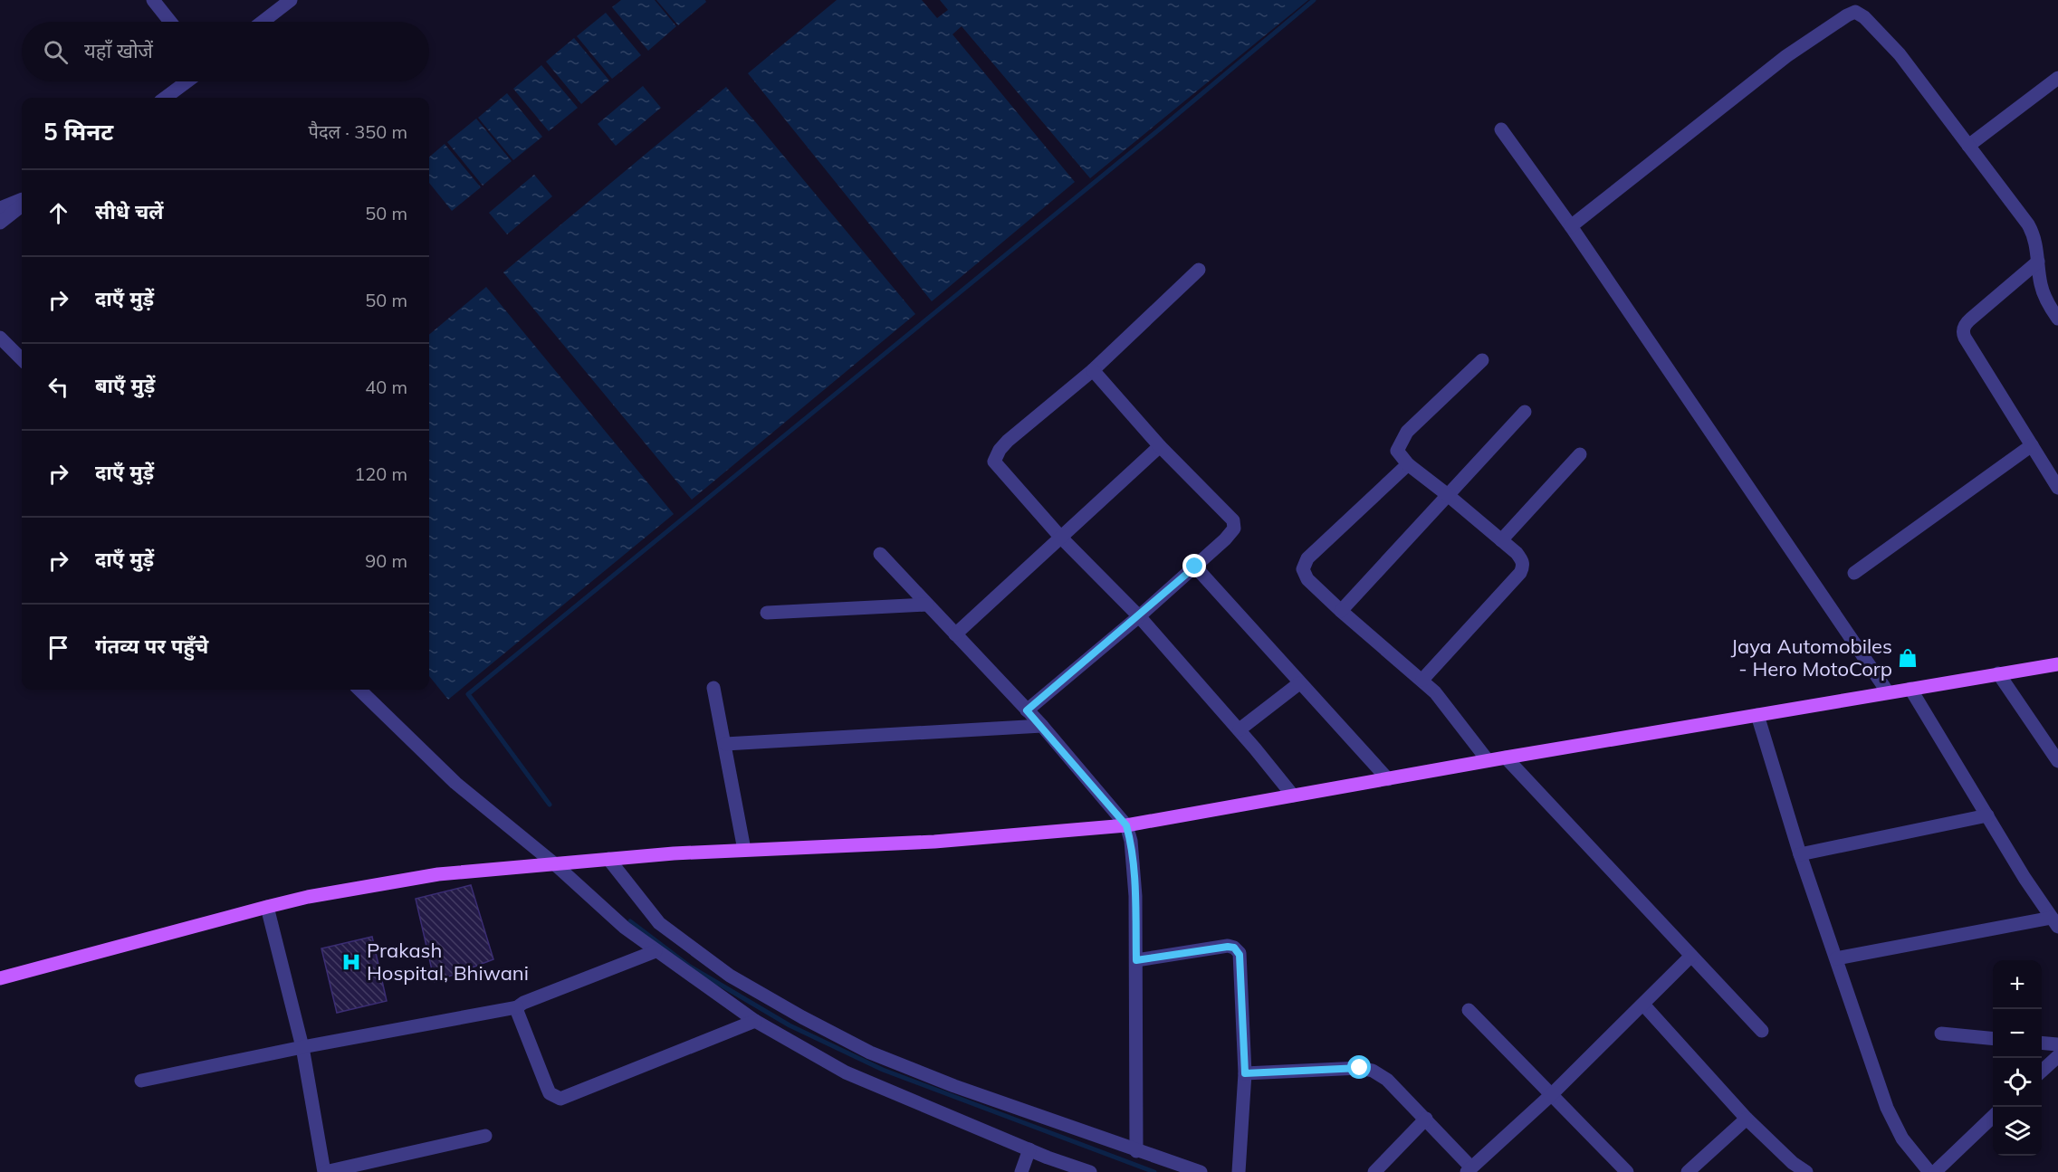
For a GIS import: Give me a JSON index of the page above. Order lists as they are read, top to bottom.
{
  "places": {
    "shop": ["Jaya Automobiles - Hero MotoCorp"],
    "hospital": ["Prakash Hospital, Bhiwani"]
  },
  "page": {
    "search": "यहाँ खोजें",
    "heading": ["5 मिनट", "पैदल · 350 m"],
    "list": [
      ["सीधे चलें", "50 m"],
      ["दाएँ मुड़ें", "50 m"],
      ["बाएँ मुड़ें", "40 m"],
      ["दाएँ मुड़ें", "120 m"],
      ["दाएँ मुड़ें", "90 m"],
      "गंतव्य पर पहुँचे"
    ],
    "map_buttons": ["+", "−"]
  }
}
